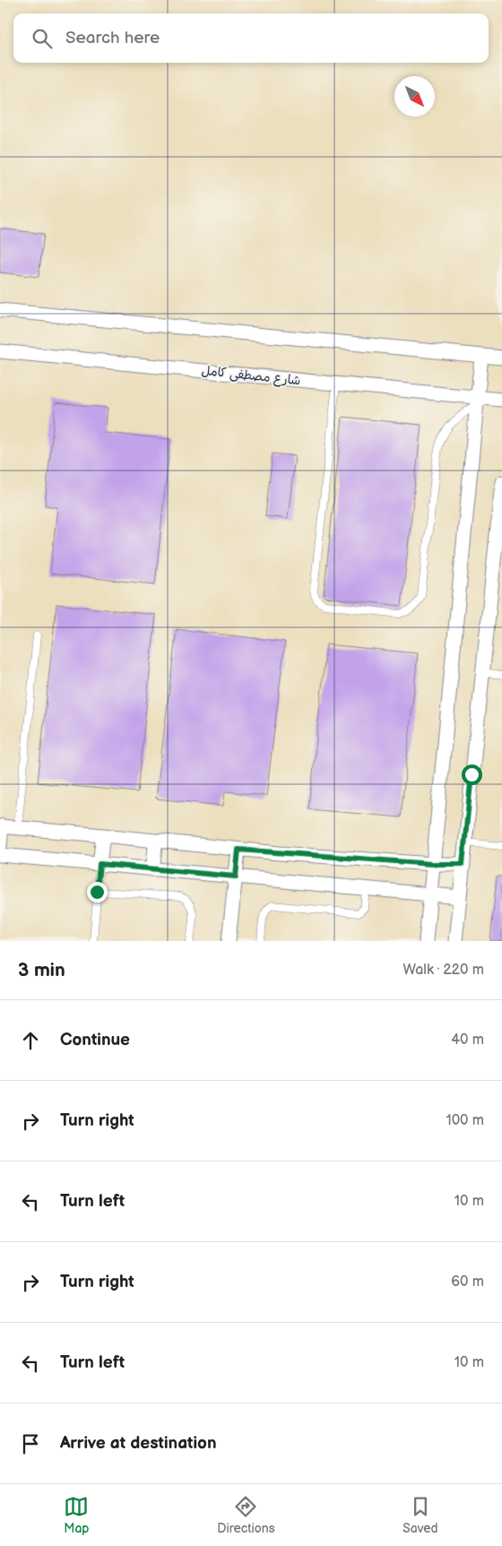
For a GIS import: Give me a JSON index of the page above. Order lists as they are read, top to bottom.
{
  "streets": {
    "street": ["شارع مصطفى كامل"]
  },
  "north": "bottom right",
  "page": {
    "search": "Search here",
    "heading": ["3 min", "Walk · 220 m"],
    "list": [
      ["Continue", "40 m"],
      ["Turn right", "100 m"],
      ["Turn left", "10 m"],
      ["Turn right", "60 m"],
      ["Turn left", "10 m"],
      "Arrive at destination"
    ],
    "nav": ["Map", "Directions", "Saved"]
  }
}
